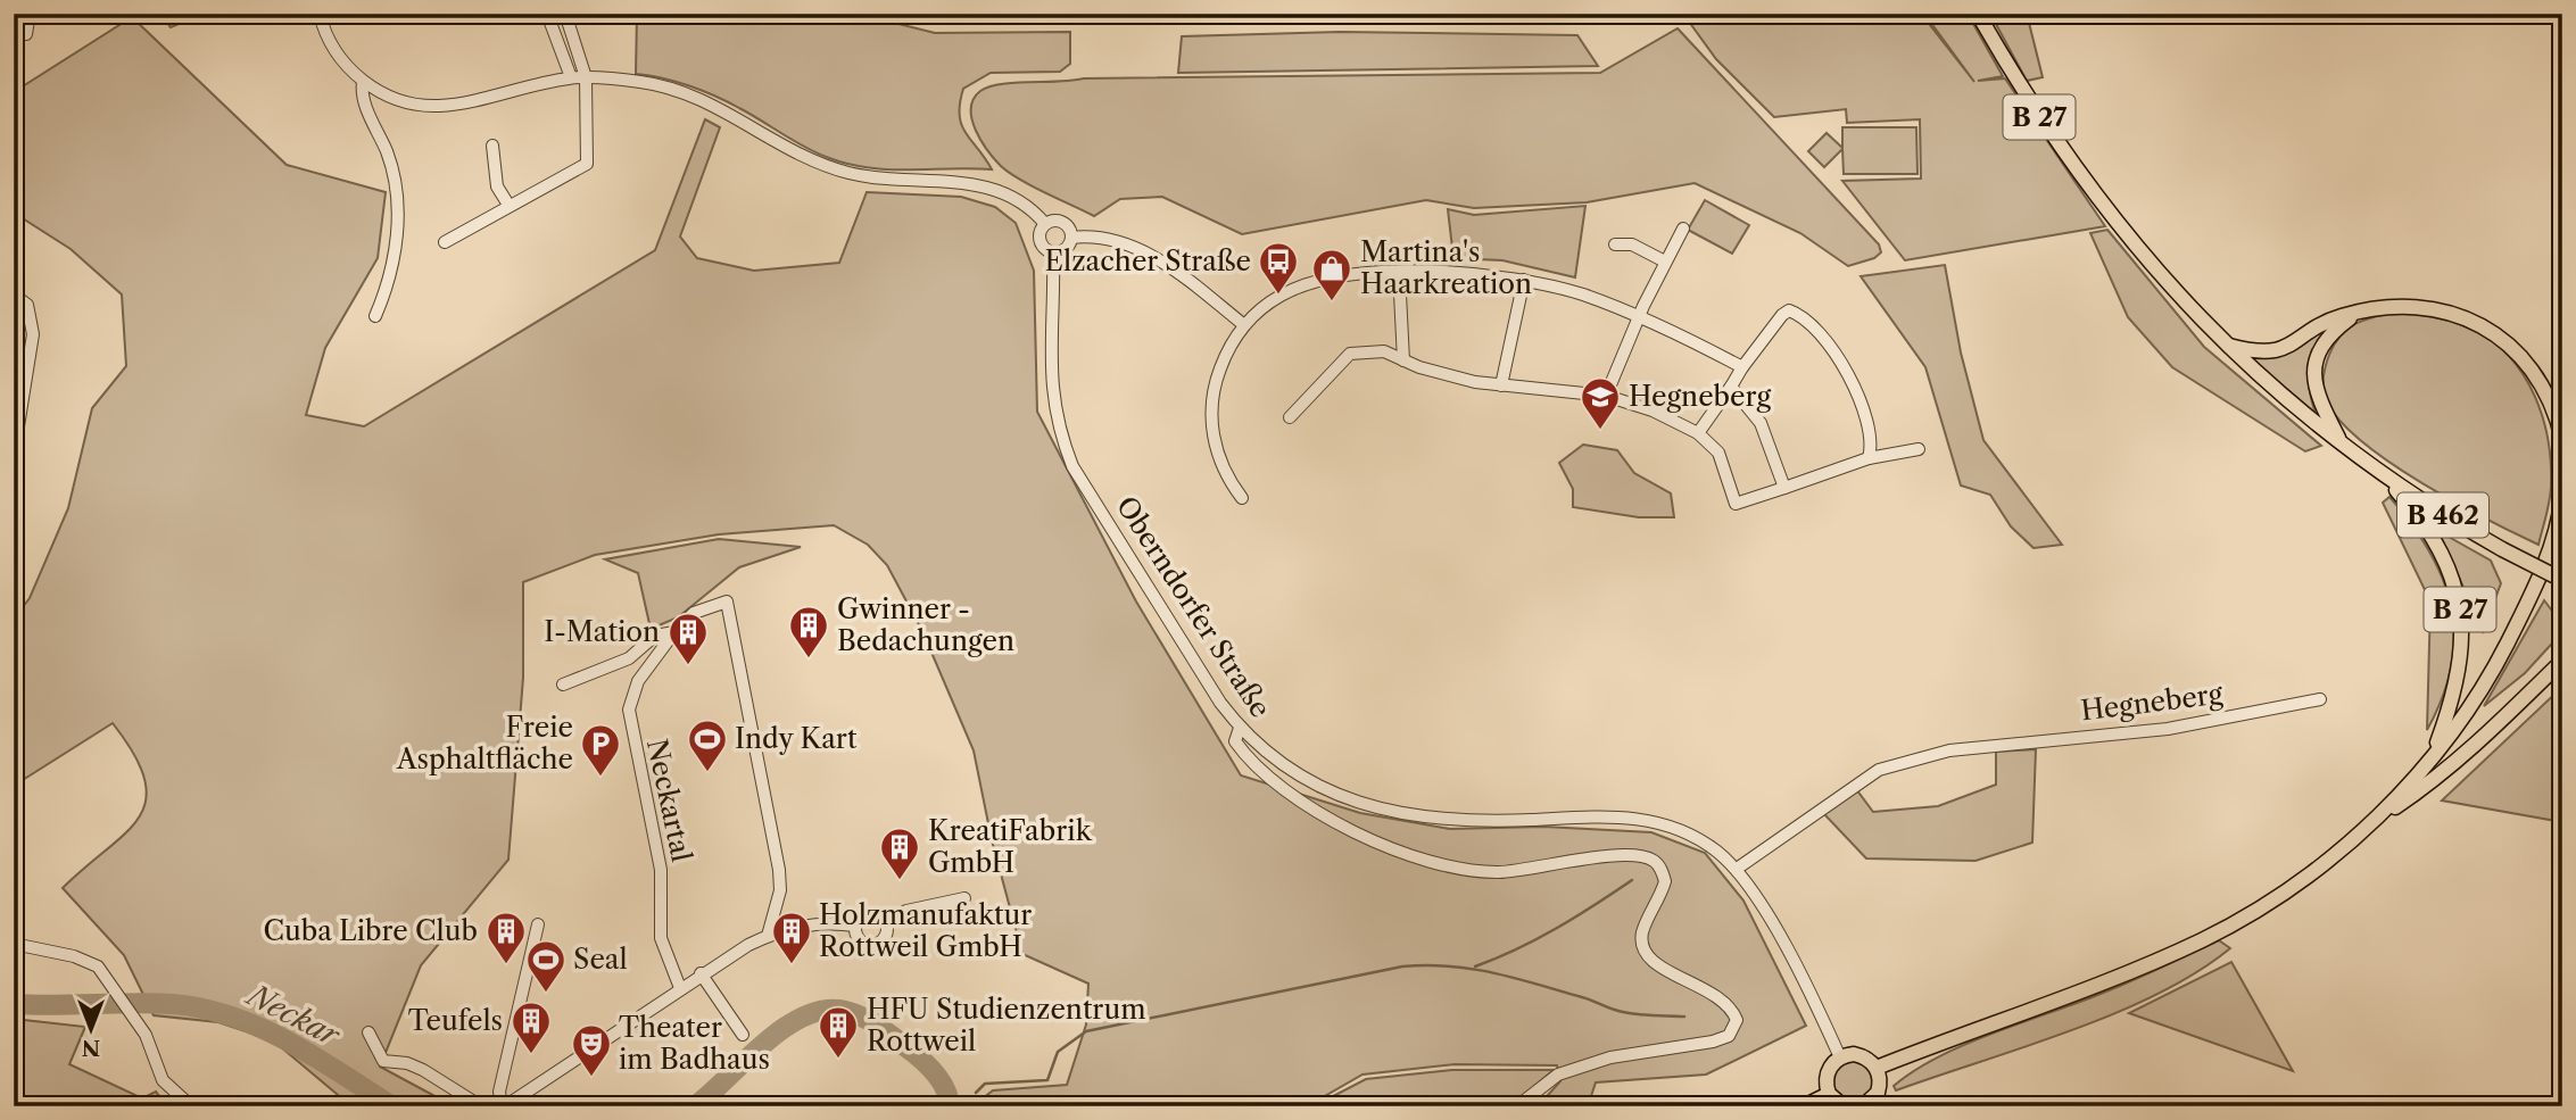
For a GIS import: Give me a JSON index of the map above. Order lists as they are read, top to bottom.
{
  "streets": {
    "main road": ["B 27", "B 462"],
    "street": ["Oberndorfer Straße", "Hegneberg", "Neckartal"]
  },
  "crossings": [
    ["B 27", "B 462"],
    ["Oberndorfer Straße", "Hegneberg"]
  ],
  "water": ["Neckar"],
  "places": {
    "bus stop": ["Elzacher Straße"],
    "shop": ["Martina's Haarkreation"],
    "school or university": ["Hegneberg"],
    "building": [
      "Gwinner - Bedachungen",
      "I-Mation",
      "KreatiFabrik GmbH",
      "Cuba Libre Club",
      "Holzmanufaktur Rottweil GmbH",
      "Teufels",
      "HFU Studienzentrum Rottweil"
    ],
    "sports": ["Indy Kart", "Seal"],
    "parking": ["Freie Asphaltfläche"],
    "theatre": ["Theater im Badhaus"]
  },
  "north": "bottom"
}
